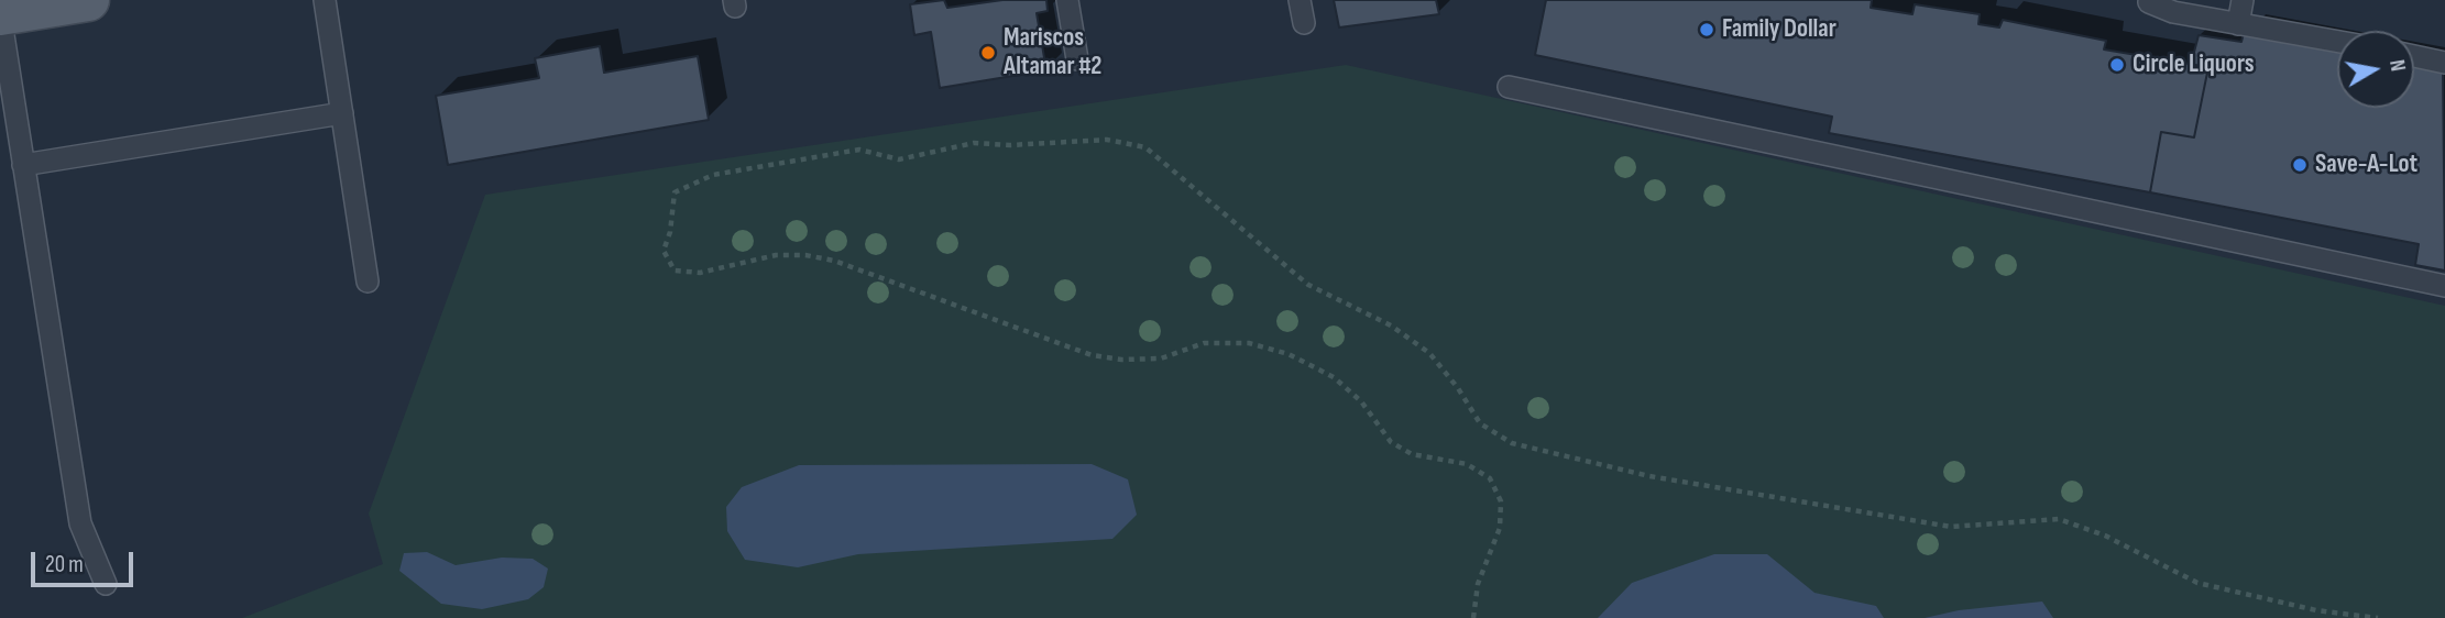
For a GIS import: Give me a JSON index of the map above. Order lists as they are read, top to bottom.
{
  "places": [
    "Family Dollar",
    "Mariscos Altamar #2",
    "Circle Liquors",
    "Save-A-Lot"
  ],
  "scale_bar": "20 m",
  "north": "right"
}
